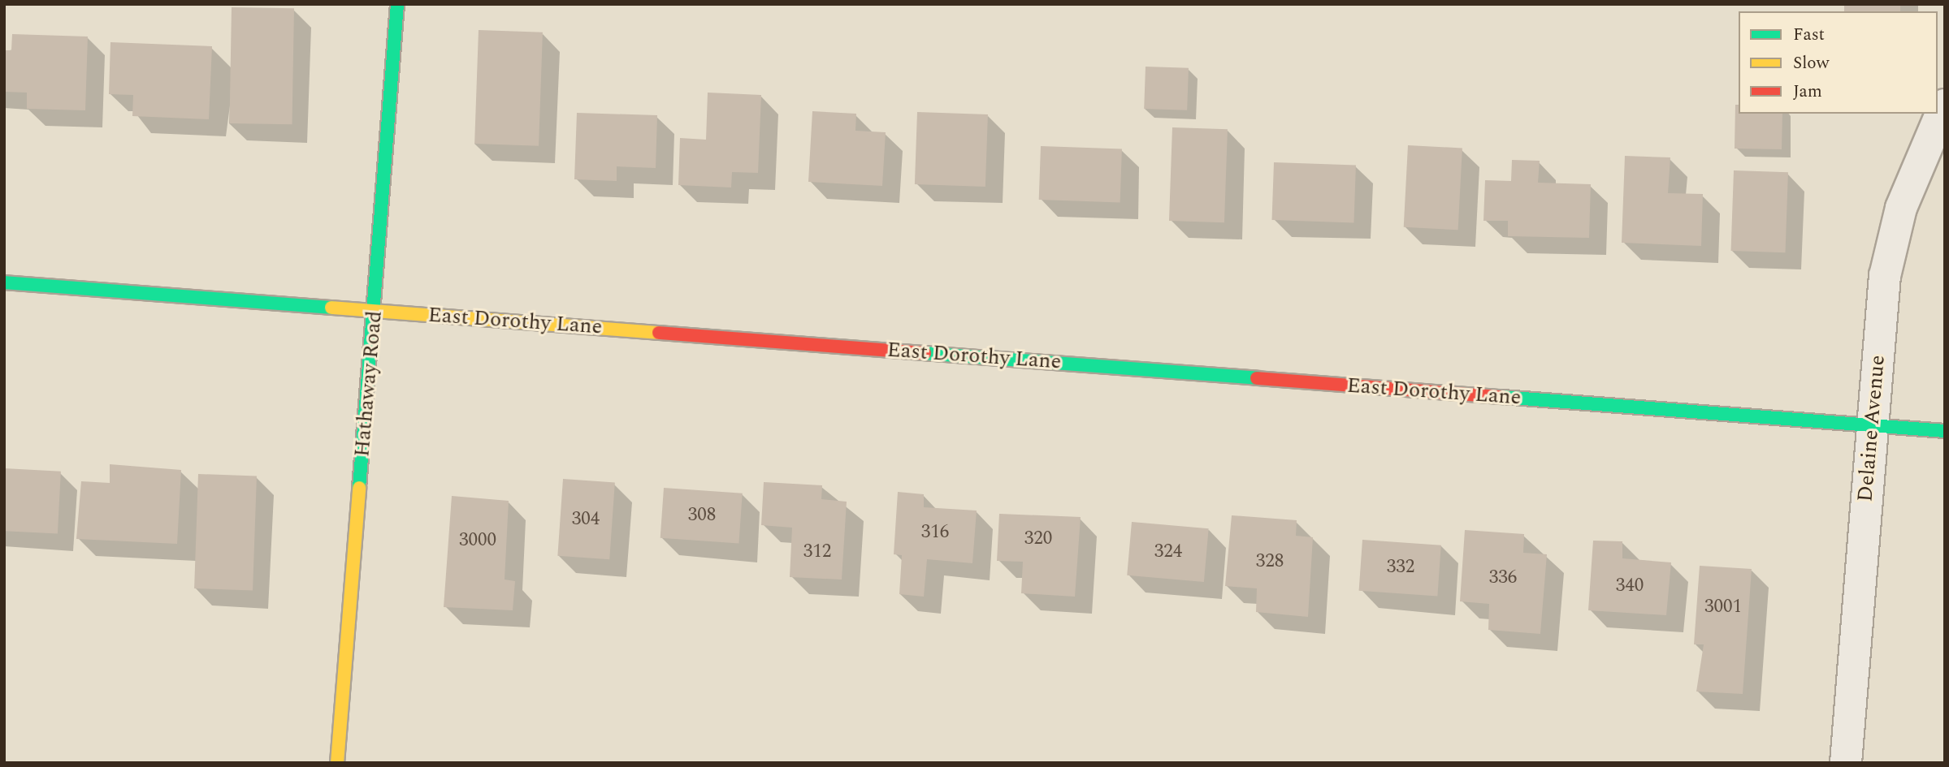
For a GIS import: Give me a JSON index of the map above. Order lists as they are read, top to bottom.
{
  "streets": {
    "main road": ["East Dorothy Lane", "Hathaway Road"],
    "street": ["Delaine Avenue"]
  },
  "crossings": [
    ["East Dorothy Lane", "Hathaway Road"],
    ["East Dorothy Lane", "Delaine Avenue"]
  ],
  "house_numbers": [
    "308",
    "304",
    "316",
    "320",
    "3000",
    "312",
    "324",
    "328",
    "332",
    "336",
    "340",
    "3001"
  ],
  "legend": ["Fast", "Slow", "Jam"]
}
